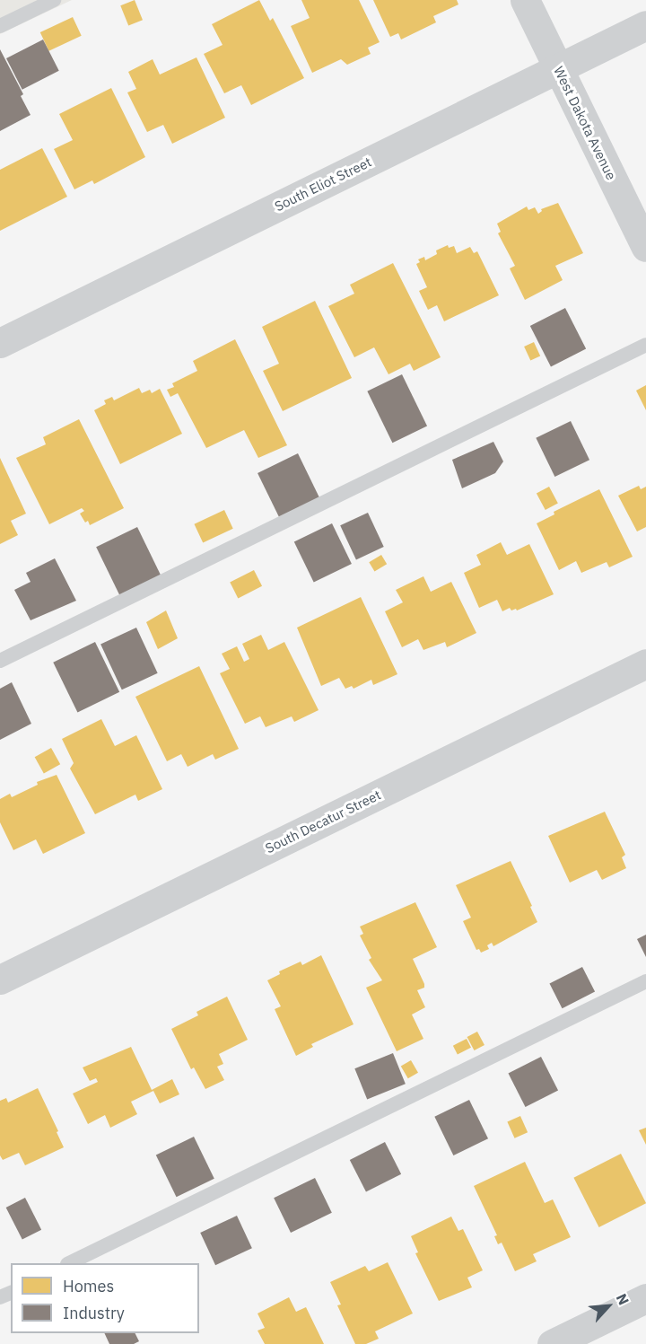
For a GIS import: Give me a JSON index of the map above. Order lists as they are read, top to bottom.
{
  "streets": {
    "street": ["West Dakota Avenue", "South Eliot Street", "South Decatur Street"]
  },
  "crossings": [
    ["West Dakota Avenue", "South Eliot Street"]
  ],
  "legend": ["Homes", "Industry"],
  "north": "top right"
}
